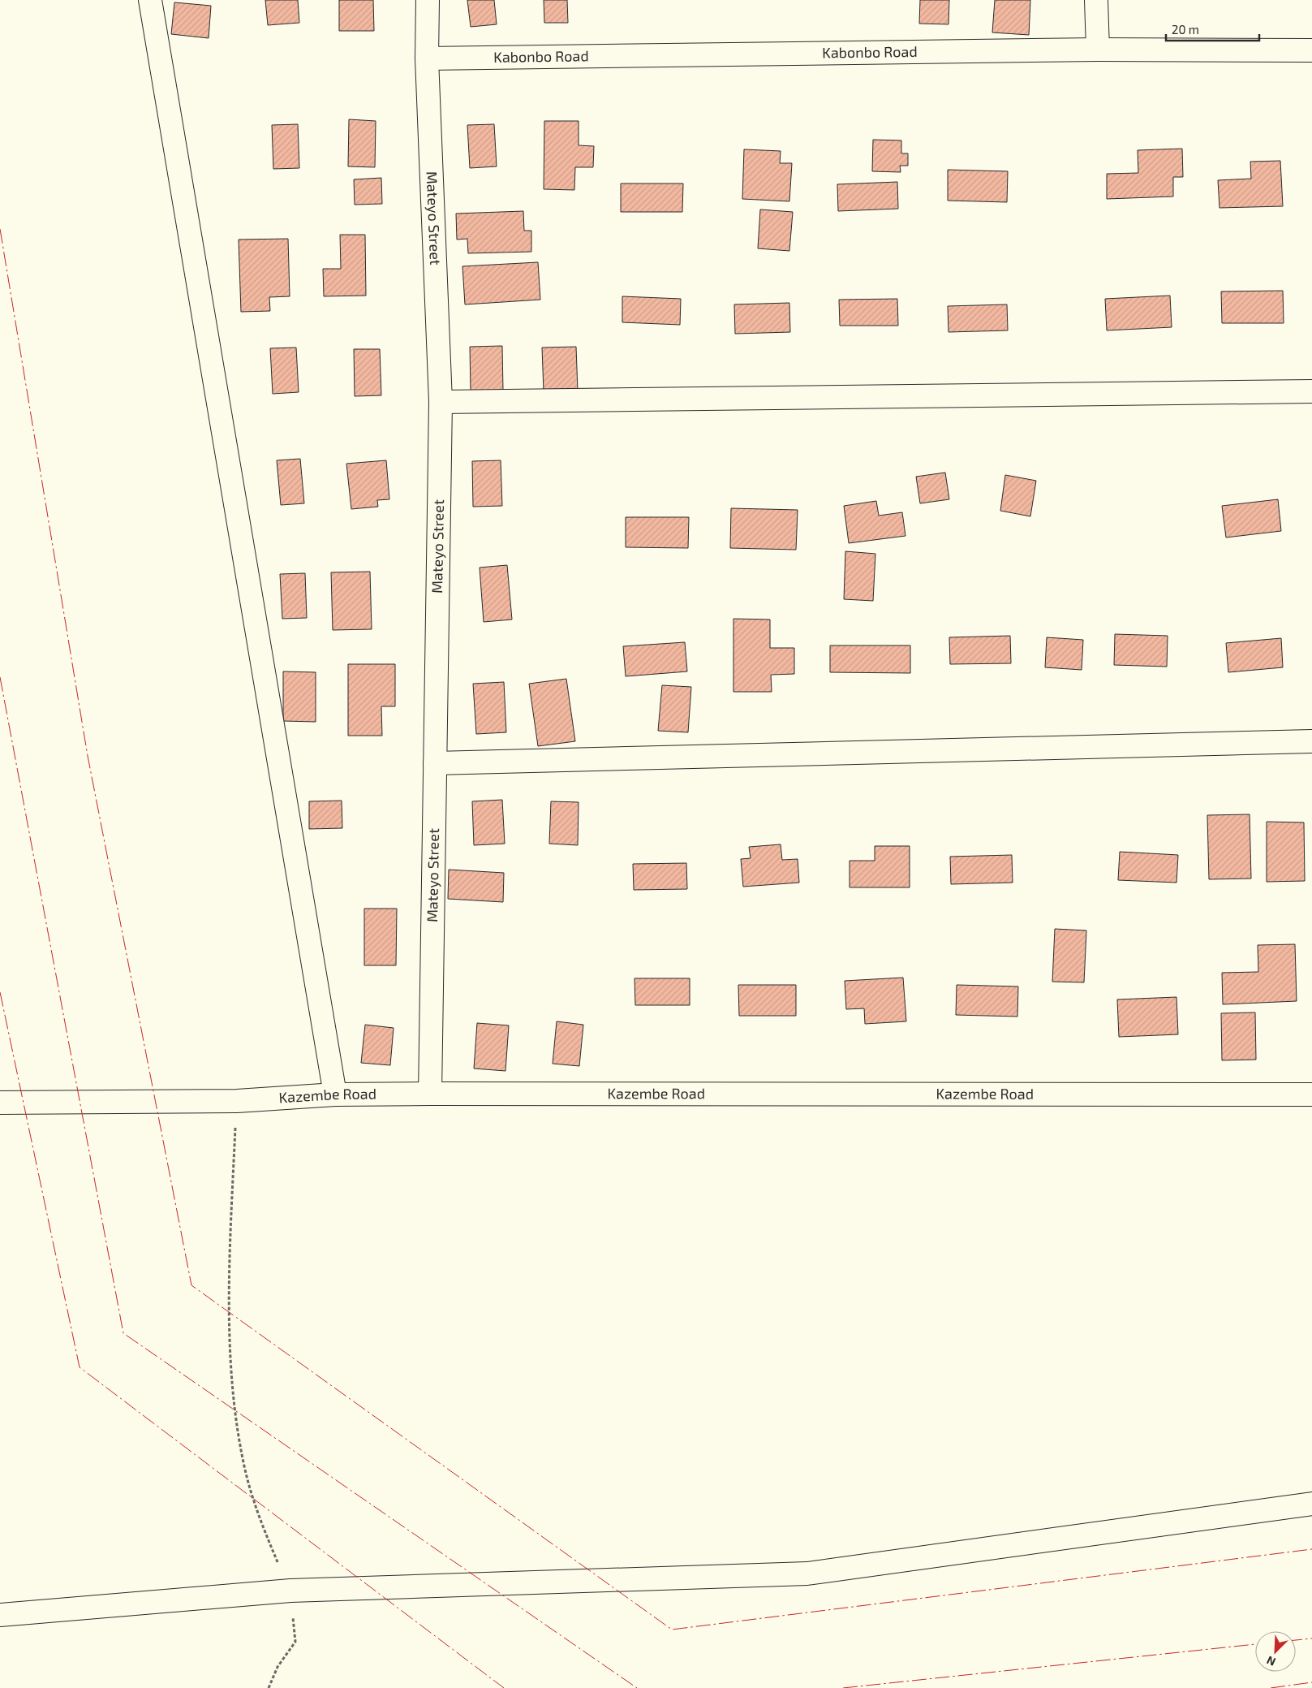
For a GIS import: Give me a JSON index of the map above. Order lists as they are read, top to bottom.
{
  "streets": {
    "street": ["Kabonbo Road", "Mateyo Street", "Kazembe Road"]
  },
  "crossings": [
    ["Kabonbo Road", "Mateyo Street"],
    ["Mateyo Street", "Kazembe Road"]
  ],
  "scale_bar": "20 m",
  "north": "bottom left"
}
